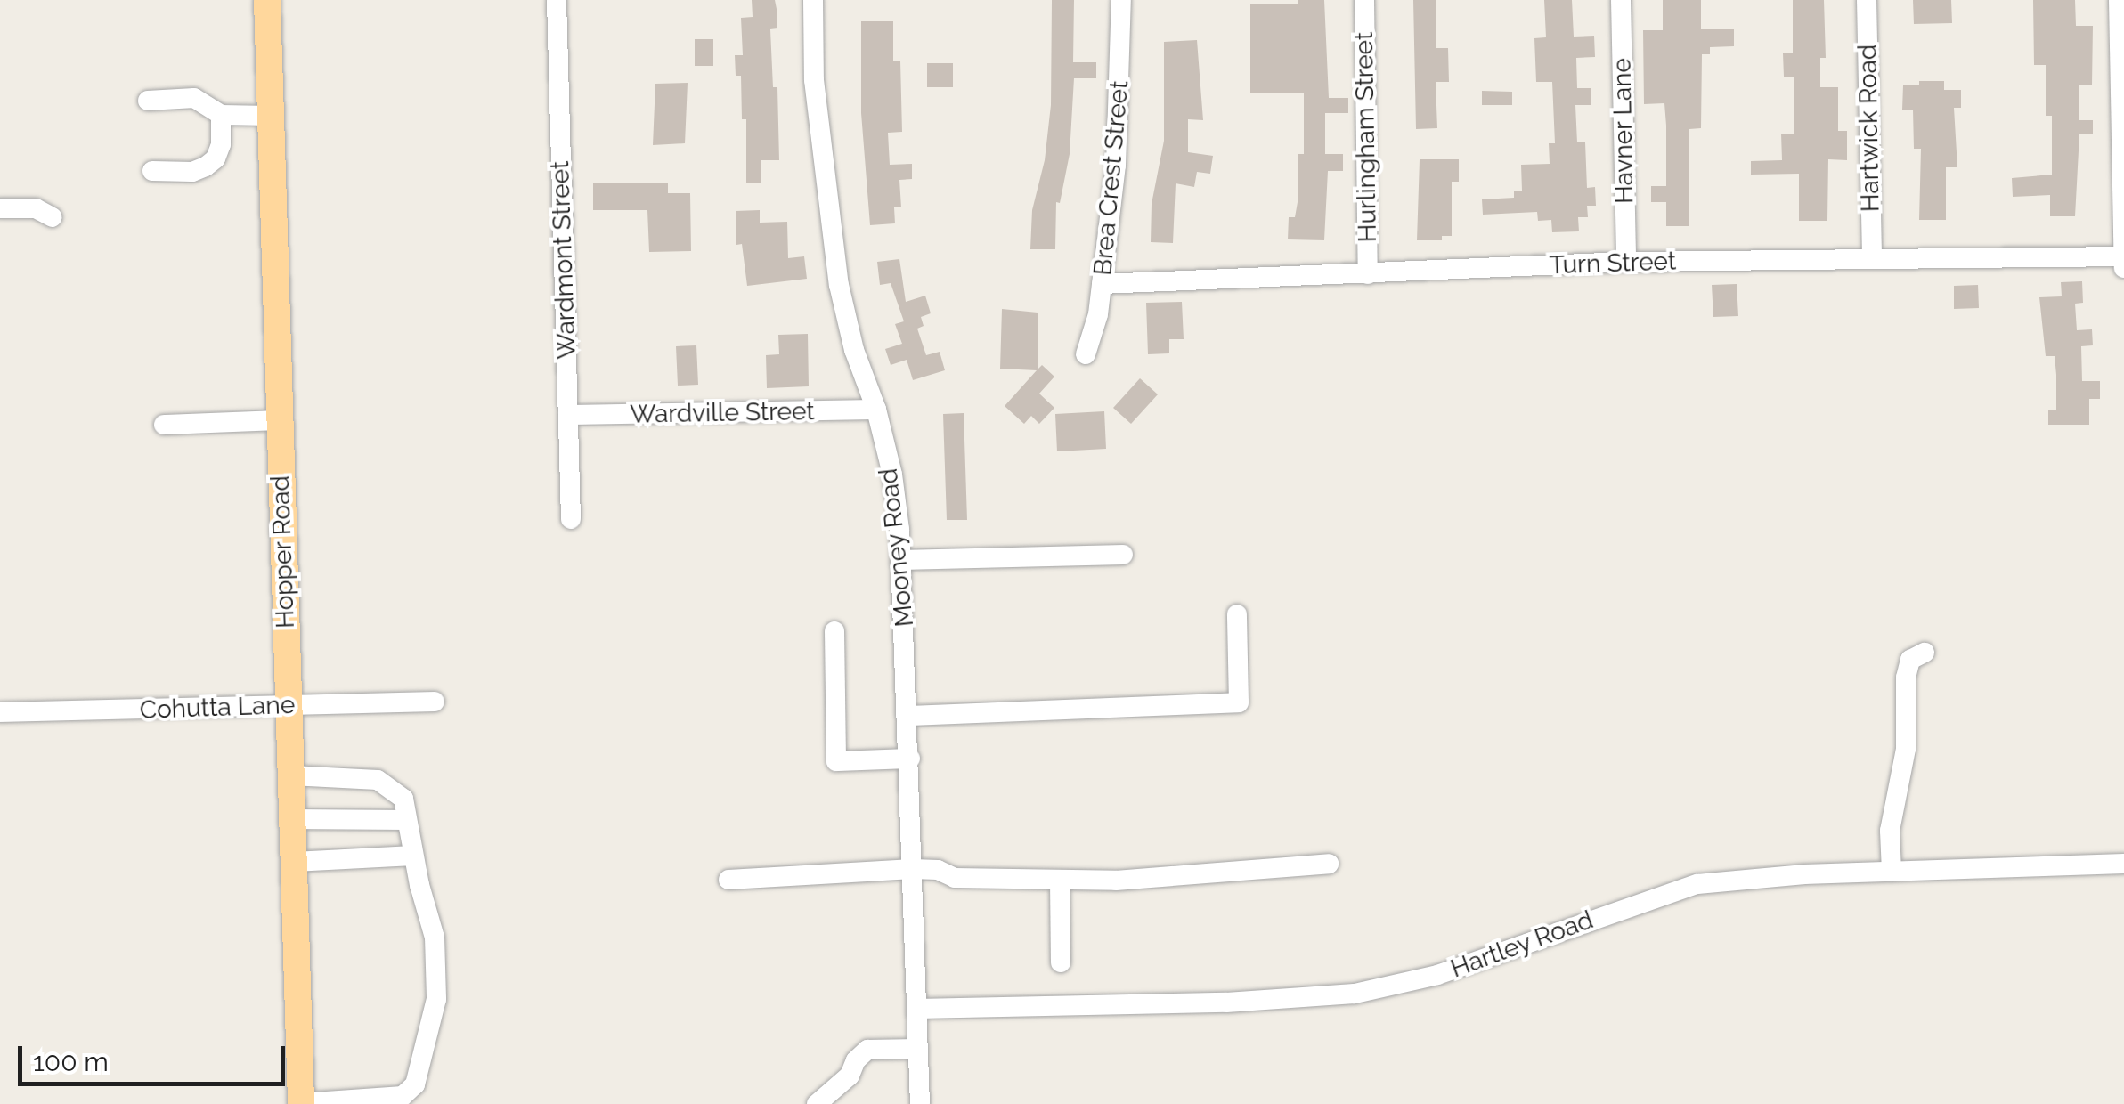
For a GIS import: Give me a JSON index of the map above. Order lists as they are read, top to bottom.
{
  "streets": {
    "main road": ["Hopper Road"],
    "street": [
      "Hartwick Road",
      "Havner Lane",
      "Hurlingham Street",
      "Brea Crest Street",
      "Wardmont Street",
      "Turn Street",
      "Wardville Street",
      "Mooney Road",
      "Cohutta Lane",
      "Hartley Road"
    ]
  },
  "crossings": [
    ["Hartwick Road", "Turn Street"],
    ["Havner Lane", "Turn Street"],
    ["Hurlingham Street", "Turn Street"],
    ["Brea Crest Street", "Turn Street"],
    ["Wardmont Street", "Wardville Street"],
    ["Wardville Street", "Mooney Road"],
    ["Mooney Road", "Hartley Road"],
    ["Hopper Road", "Cohutta Lane"]
  ],
  "scale_bar": "100 m"
}
